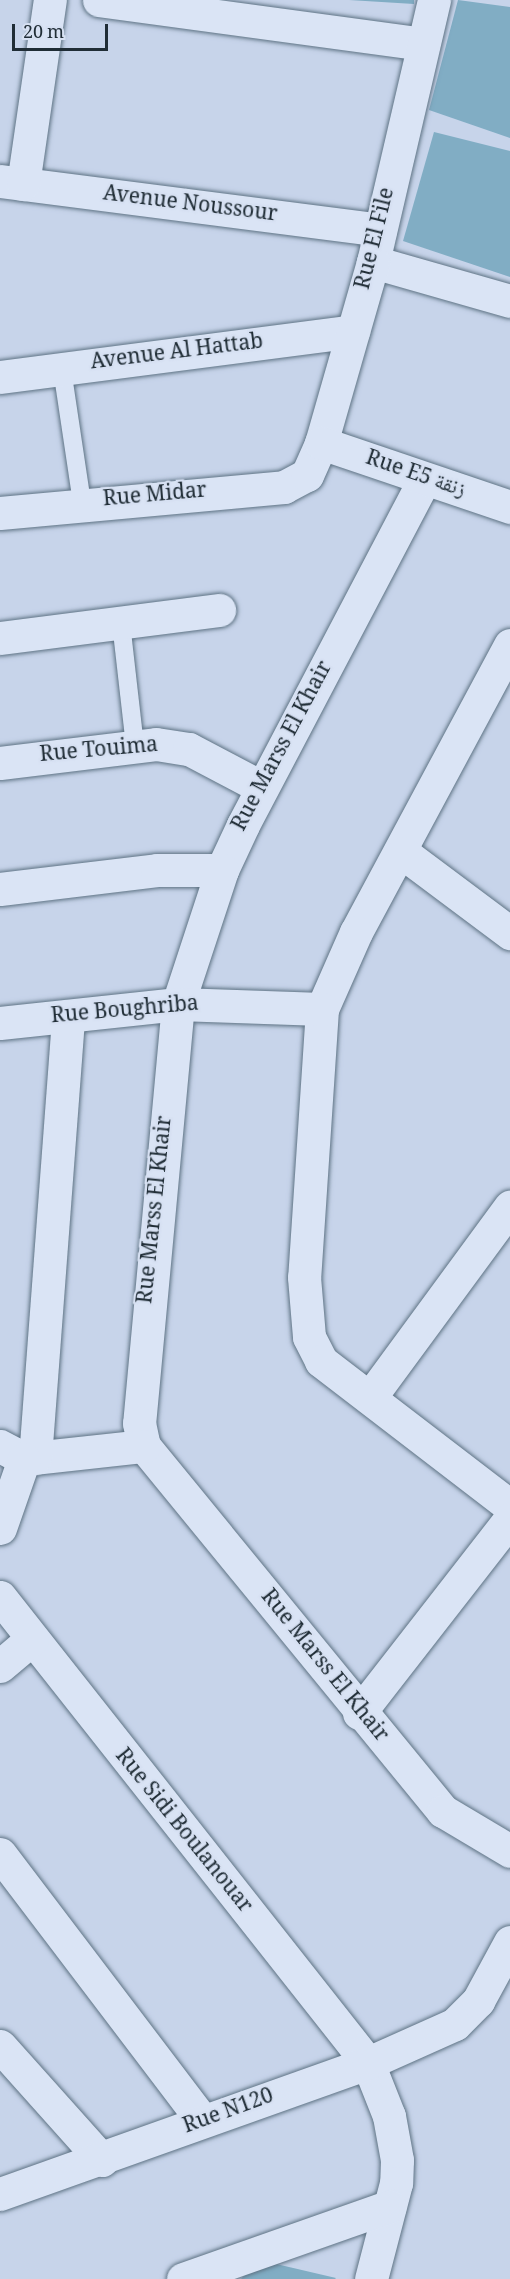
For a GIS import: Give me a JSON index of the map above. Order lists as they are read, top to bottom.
{
  "streets": {
    "street": [
      "Avenue Noussour",
      "Rue El File",
      "Avenue Al Hattab",
      "Rue E5 زنقة",
      "Rue Midar",
      "Rue Marss El Khair",
      "Rue Touima",
      "Rue Boughriba",
      "Rue Sidi Boulanouar",
      "Rue N120"
    ]
  },
  "crossings": [
    ["Avenue Noussour", "Rue El File"],
    ["Rue El File", "Avenue Al Hattab"],
    ["Rue El File", "Rue E5 زنقة"],
    ["Rue El File", "Rue Midar"],
    ["Rue E5 زنقة", "Rue Marss El Khair"],
    ["Rue Marss El Khair", "Rue Touima"],
    ["Rue Marss El Khair", "Rue Boughriba"],
    ["Rue Sidi Boulanouar", "Rue N120"]
  ],
  "scale_bar": "20 m"
}
